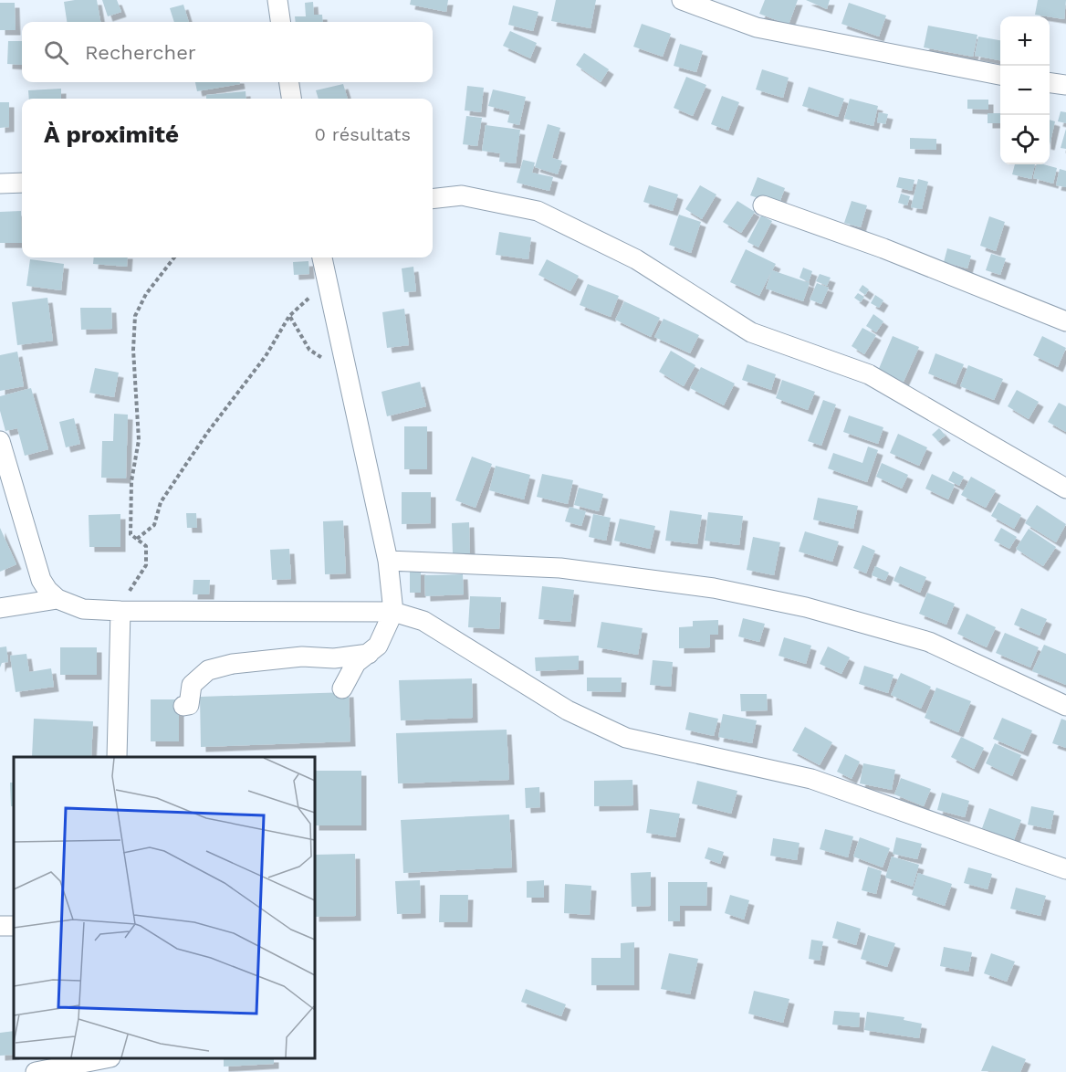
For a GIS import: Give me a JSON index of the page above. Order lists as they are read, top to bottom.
{
  "page": {
    "map_buttons": ["+", "−"],
    "search": "Rechercher",
    "heading": ["À proximité", "0 résultats"]
  }
}
